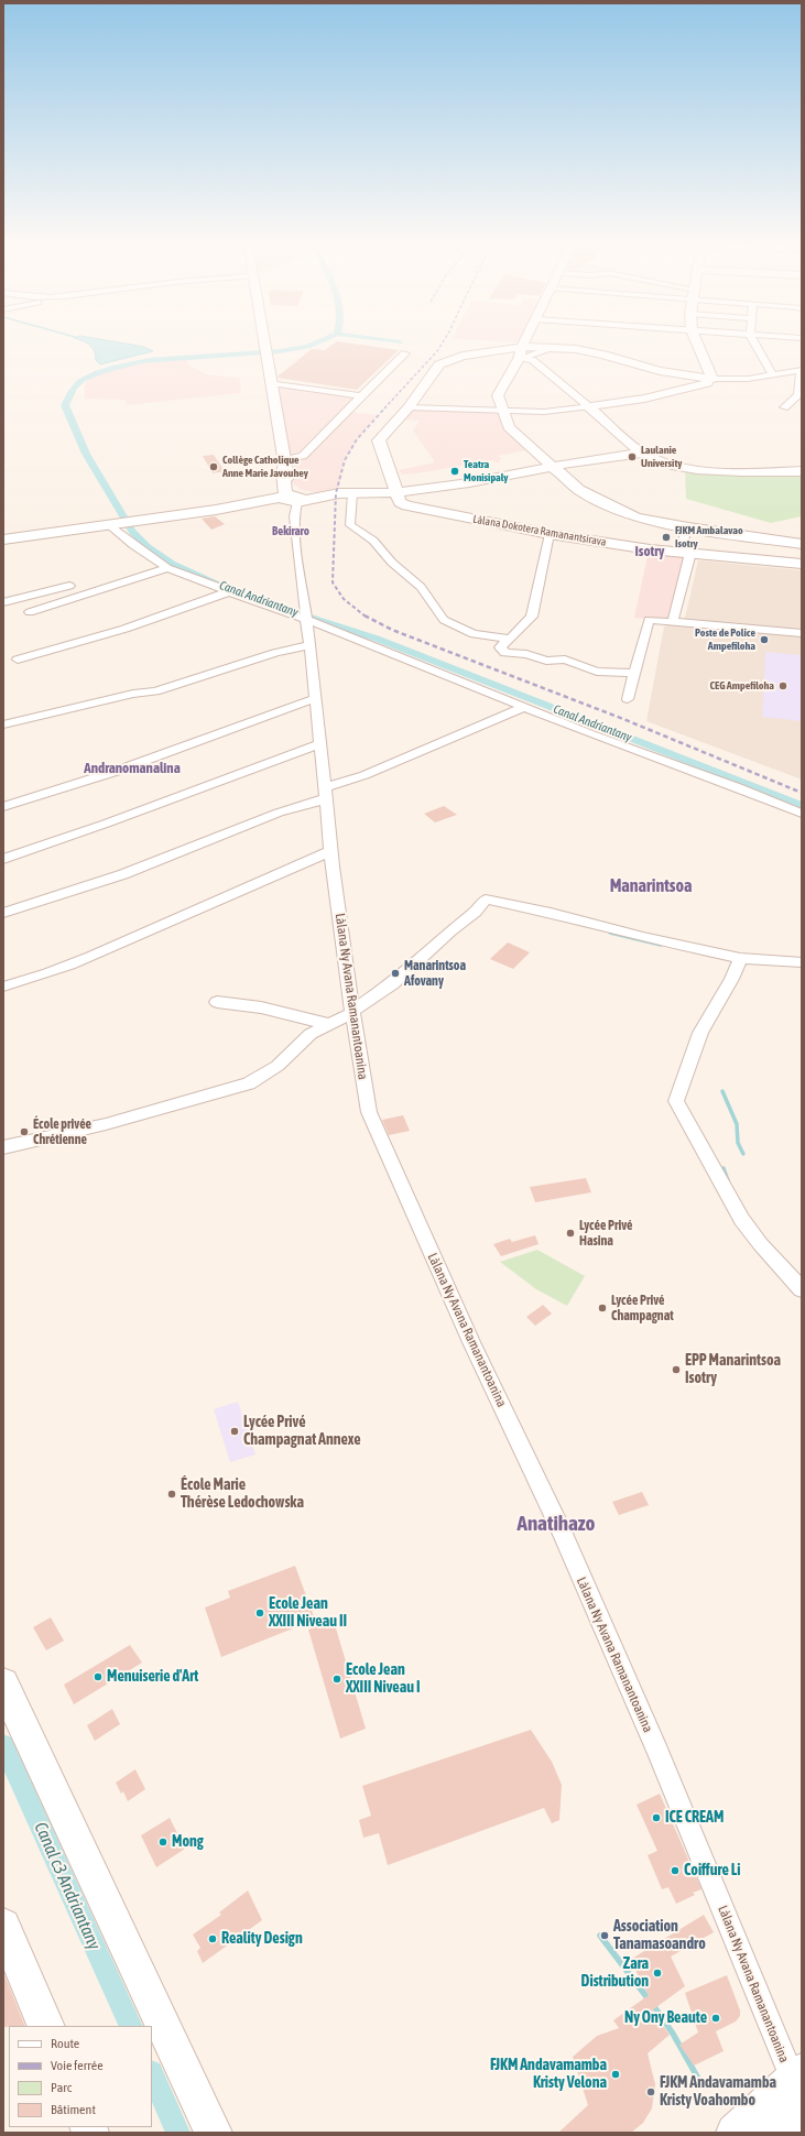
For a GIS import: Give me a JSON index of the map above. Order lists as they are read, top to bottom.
{
  "streets": {
    "street": ["Làlana Dokotera Ramanantsirava", "Làlana Ny Avana Ramanantoanina"]
  },
  "districts": [
    "Bekiraro",
    "Isotry",
    "Andranomanalina",
    "Manarintsoa",
    "Anatihazo"
  ],
  "water": ["Canal Andriantany", "Canal c3 Andriantany"],
  "places": [
    "Laulanie University",
    "Collège Catholique Anne Marie Javouhey",
    "Teatra Monisipaly",
    "FJKM Ambalavao Isotry",
    "Poste de Police Ampefiloha",
    "CEG Ampefiloha",
    "Manarintsoa Afovany",
    "École privée Chrétienne",
    "Lycée Privé Hasina",
    "Lycée Privé Champagnat",
    "EPP Manarintsoa Isotry",
    "Lycée Privé Champagnat Annexe",
    "École Marie Thérèse Ledochowska",
    "Ecole Jean XXIII Niveau II",
    "Menuiserie d'Art",
    "Ecole Jean XXIII Niveau I",
    "ICE CREAM",
    "Mong",
    "Coiffure Li",
    "Association Tanamasoandro",
    "Reality Design",
    "Zara Distribution",
    "Ny Ony Beaute",
    "FJKM Andavamamba Kristy Velona",
    "FJKM Andavamamba Kristy Voahombo"
  ],
  "legend": [
    "Route",
    "Voie ferrée",
    "Parc",
    "Bâtiment"
  ]
}
